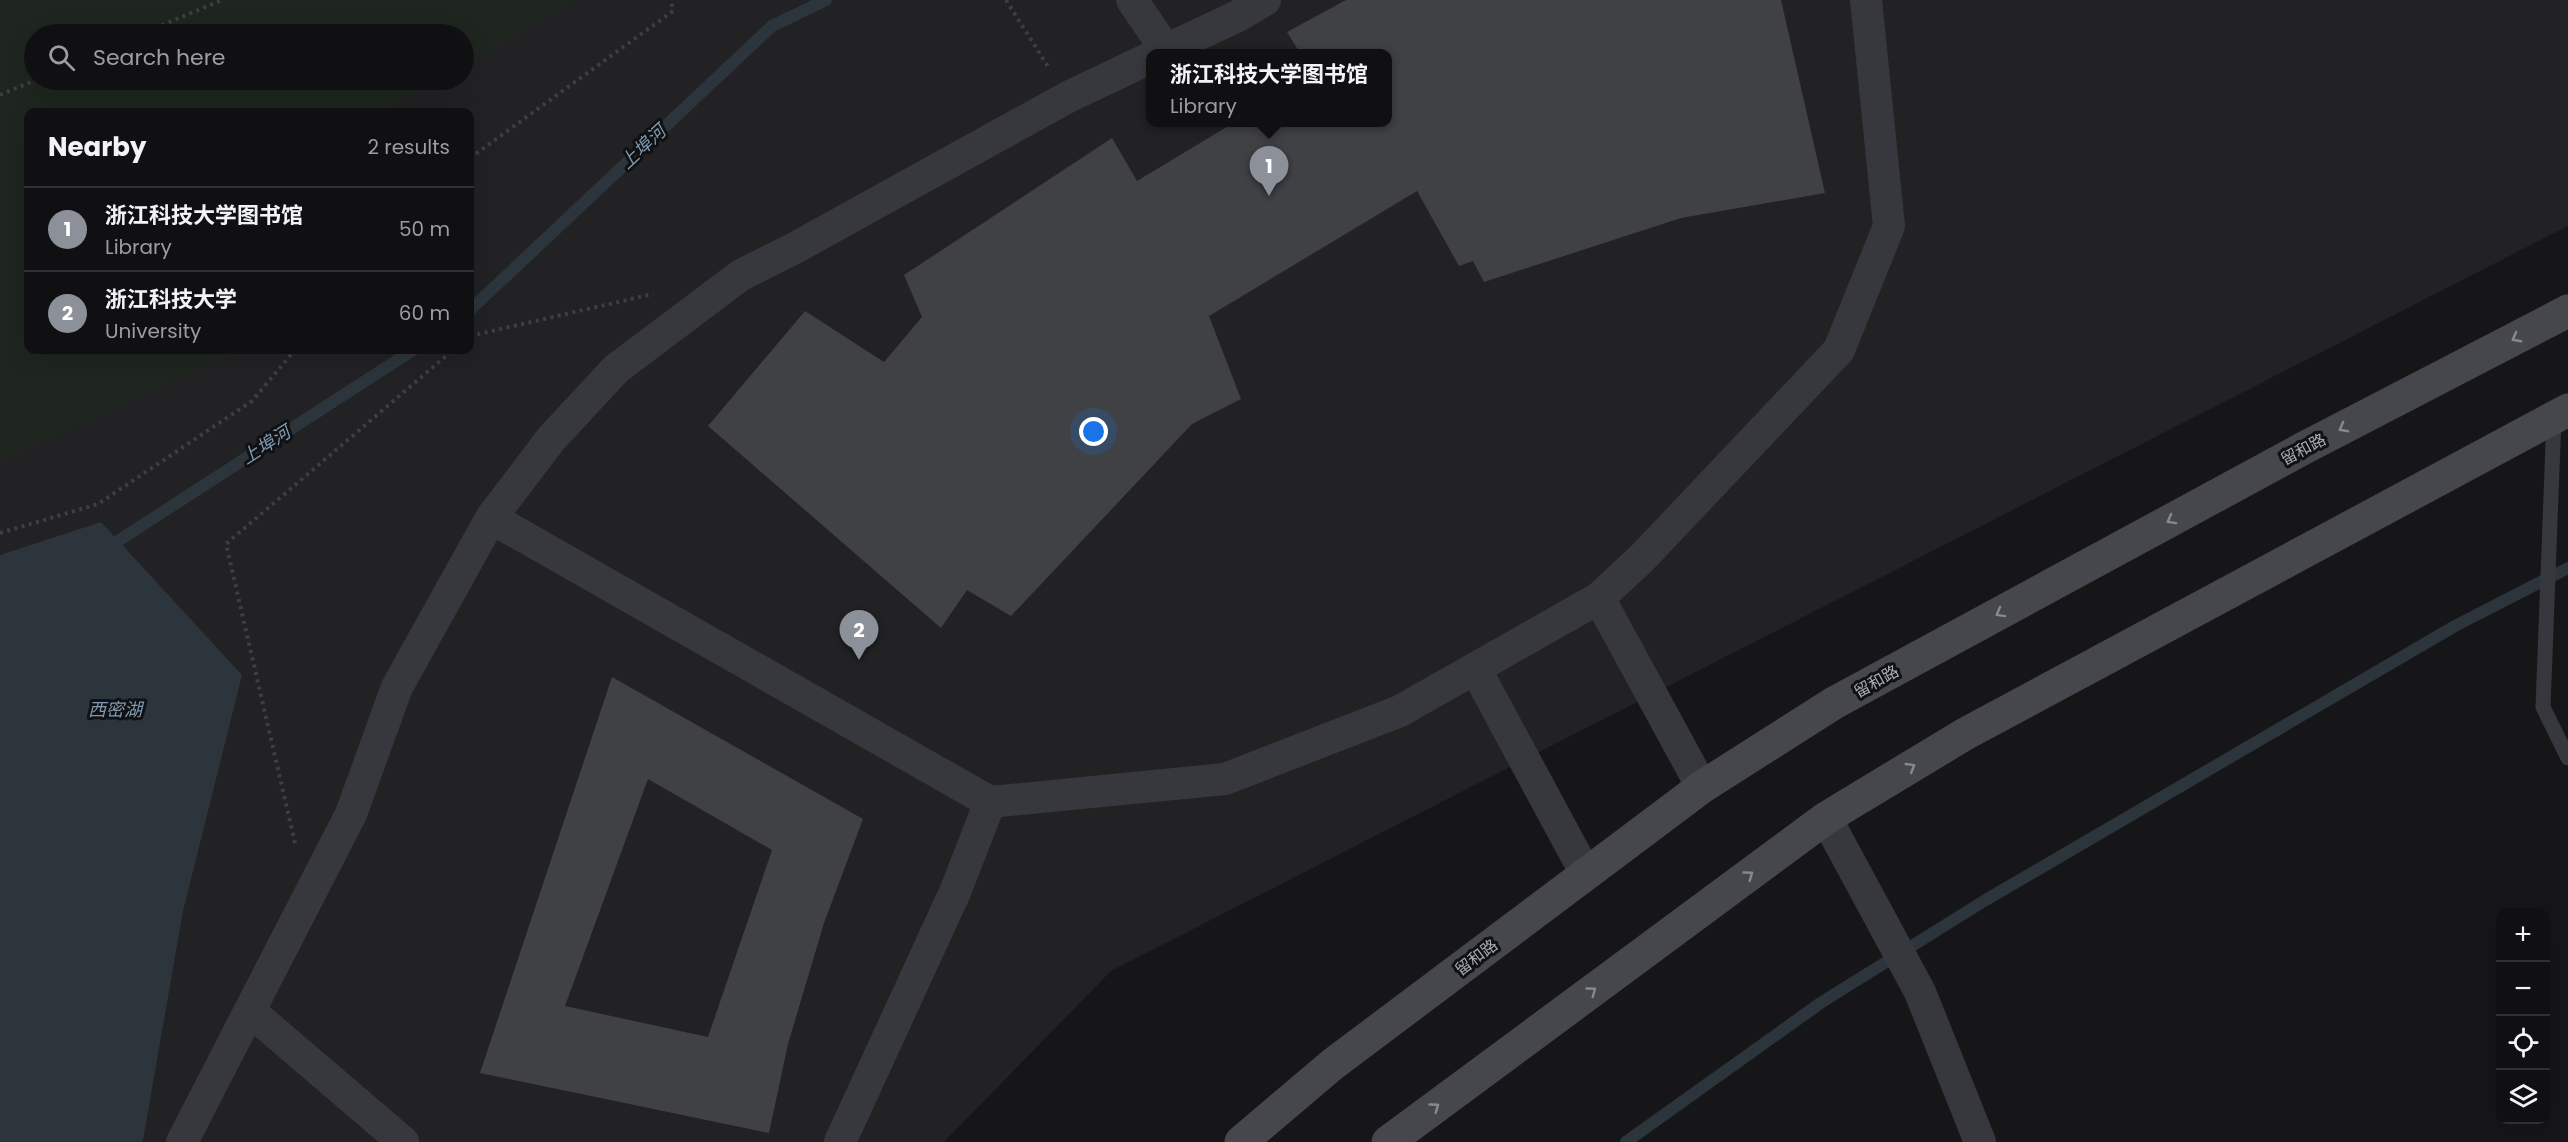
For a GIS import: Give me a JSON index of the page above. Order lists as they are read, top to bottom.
{
  "streets": {
    "main road": ["留和路"]
  },
  "water": ["上埠河", "西密湖"],
  "page": {
    "search": "Search here",
    "popup": ["浙江科技大学图书馆", "Library"],
    "heading": ["Nearby", "2 results"],
    "pins": ["1", "2"],
    "list": [
      {
        "mark": "1",
        "name": "浙江科技大学图书馆",
        "note": "Library",
        "value": "50 m"
      },
      {
        "mark": "2",
        "name": "浙江科技大学",
        "note": "University",
        "value": "60 m"
      }
    ],
    "map_buttons": ["+", "−"]
  }
}
